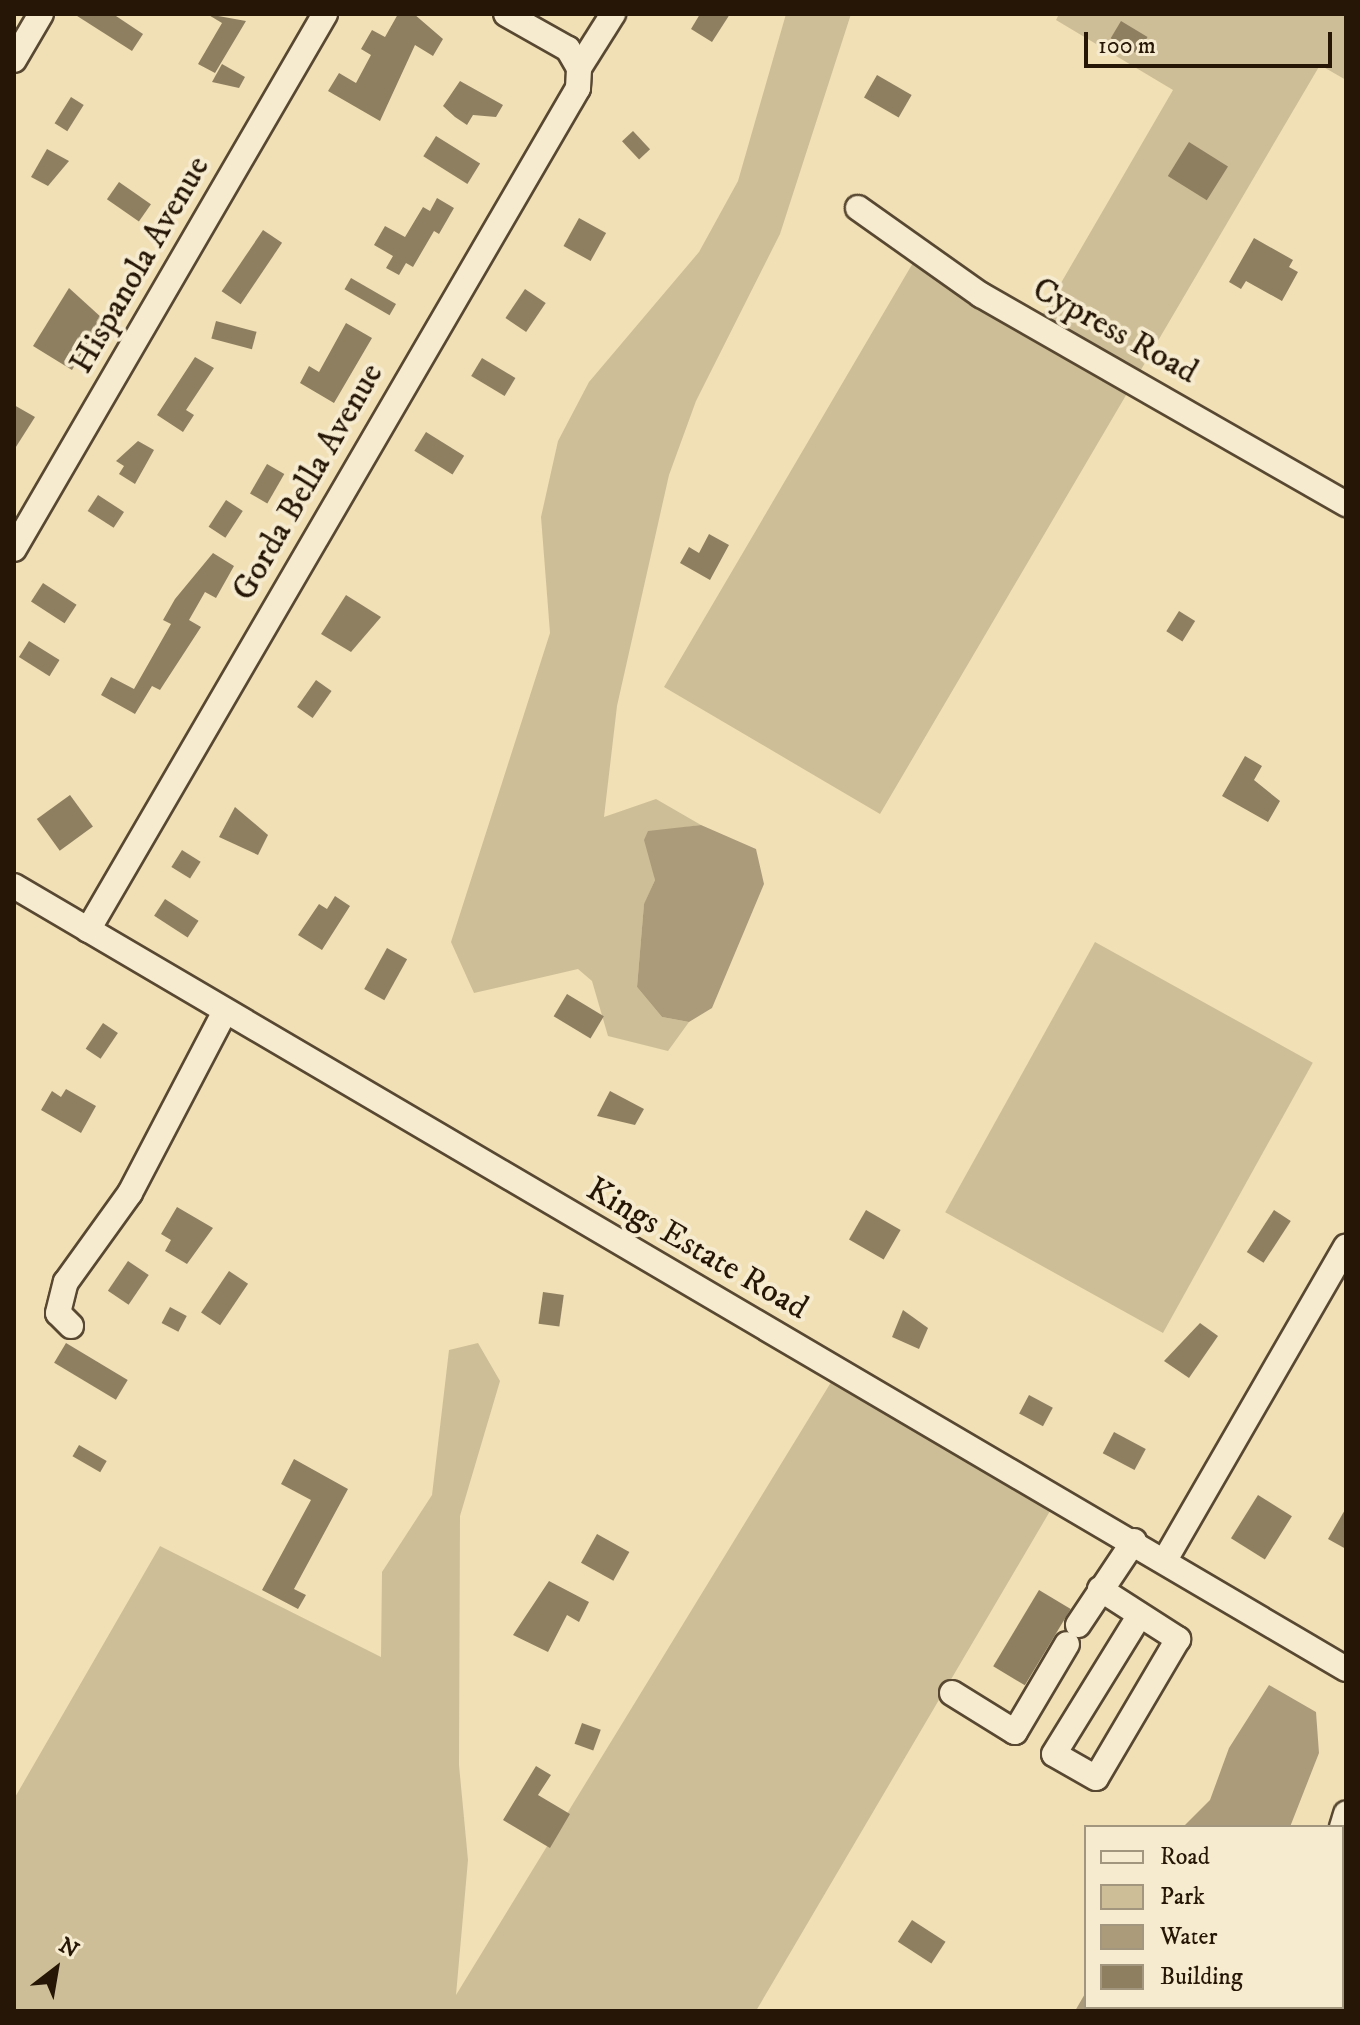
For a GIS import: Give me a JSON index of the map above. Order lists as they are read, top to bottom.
{
  "streets": {
    "street": [
      "Hispanola Avenue",
      "Cypress Road",
      "Gorda Bella Avenue",
      "Kings Estate Road"
    ]
  },
  "crossings": [
    ["Gorda Bella Avenue", "Kings Estate Road"]
  ],
  "legend": [
    "Road",
    "Park",
    "Water",
    "Building"
  ],
  "scale_bar": "100 m",
  "north": "top right"
}
